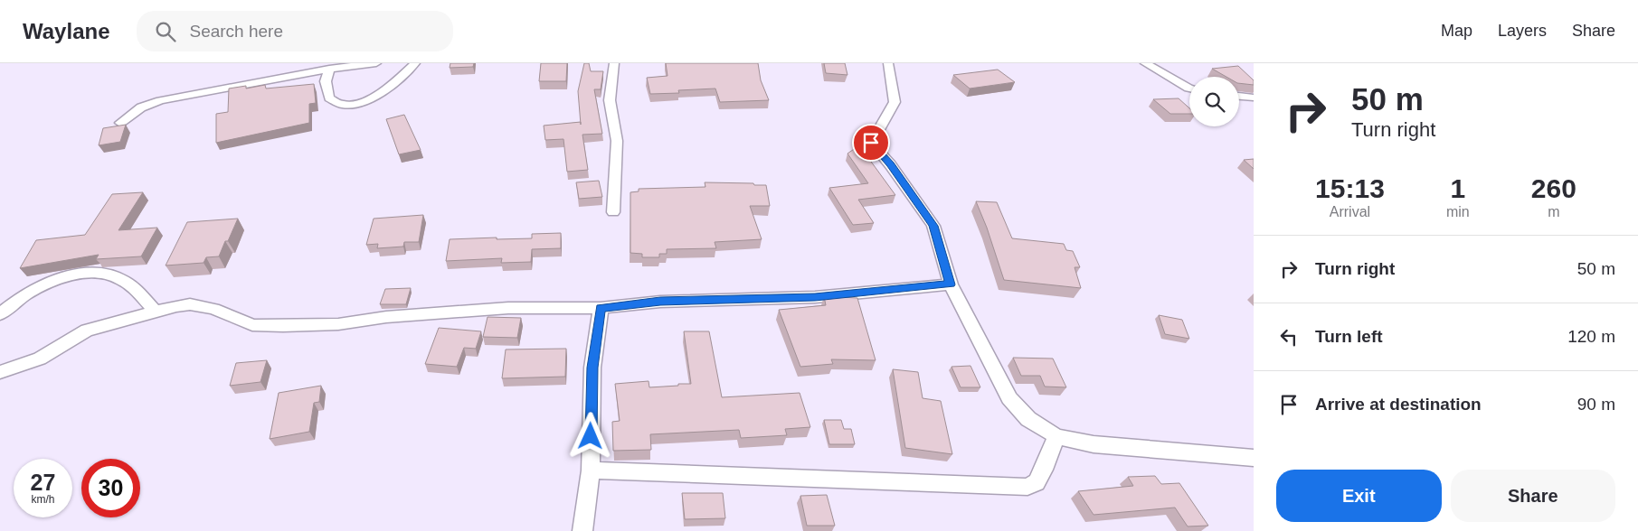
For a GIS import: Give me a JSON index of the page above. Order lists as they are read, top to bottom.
{
  "page": {
    "header": "Waylane",
    "search": "Search here",
    "nav": ["Map", "Layers", "Share"],
    "turn": ["50 m", "Turn right"],
    "eta": [
      "15:13",
      "Arrival",
      "1",
      "min",
      "260",
      "m"
    ],
    "list": [
      {
        "name": "Turn right",
        "value": "50 m"
      },
      {
        "name": "Turn left",
        "value": "120 m"
      },
      {
        "name": "Arrive at destination",
        "value": "90 m"
      }
    ],
    "speed": "27 km/h",
    "limit": "30",
    "buttons": ["Exit", "Share"]
  }
}
